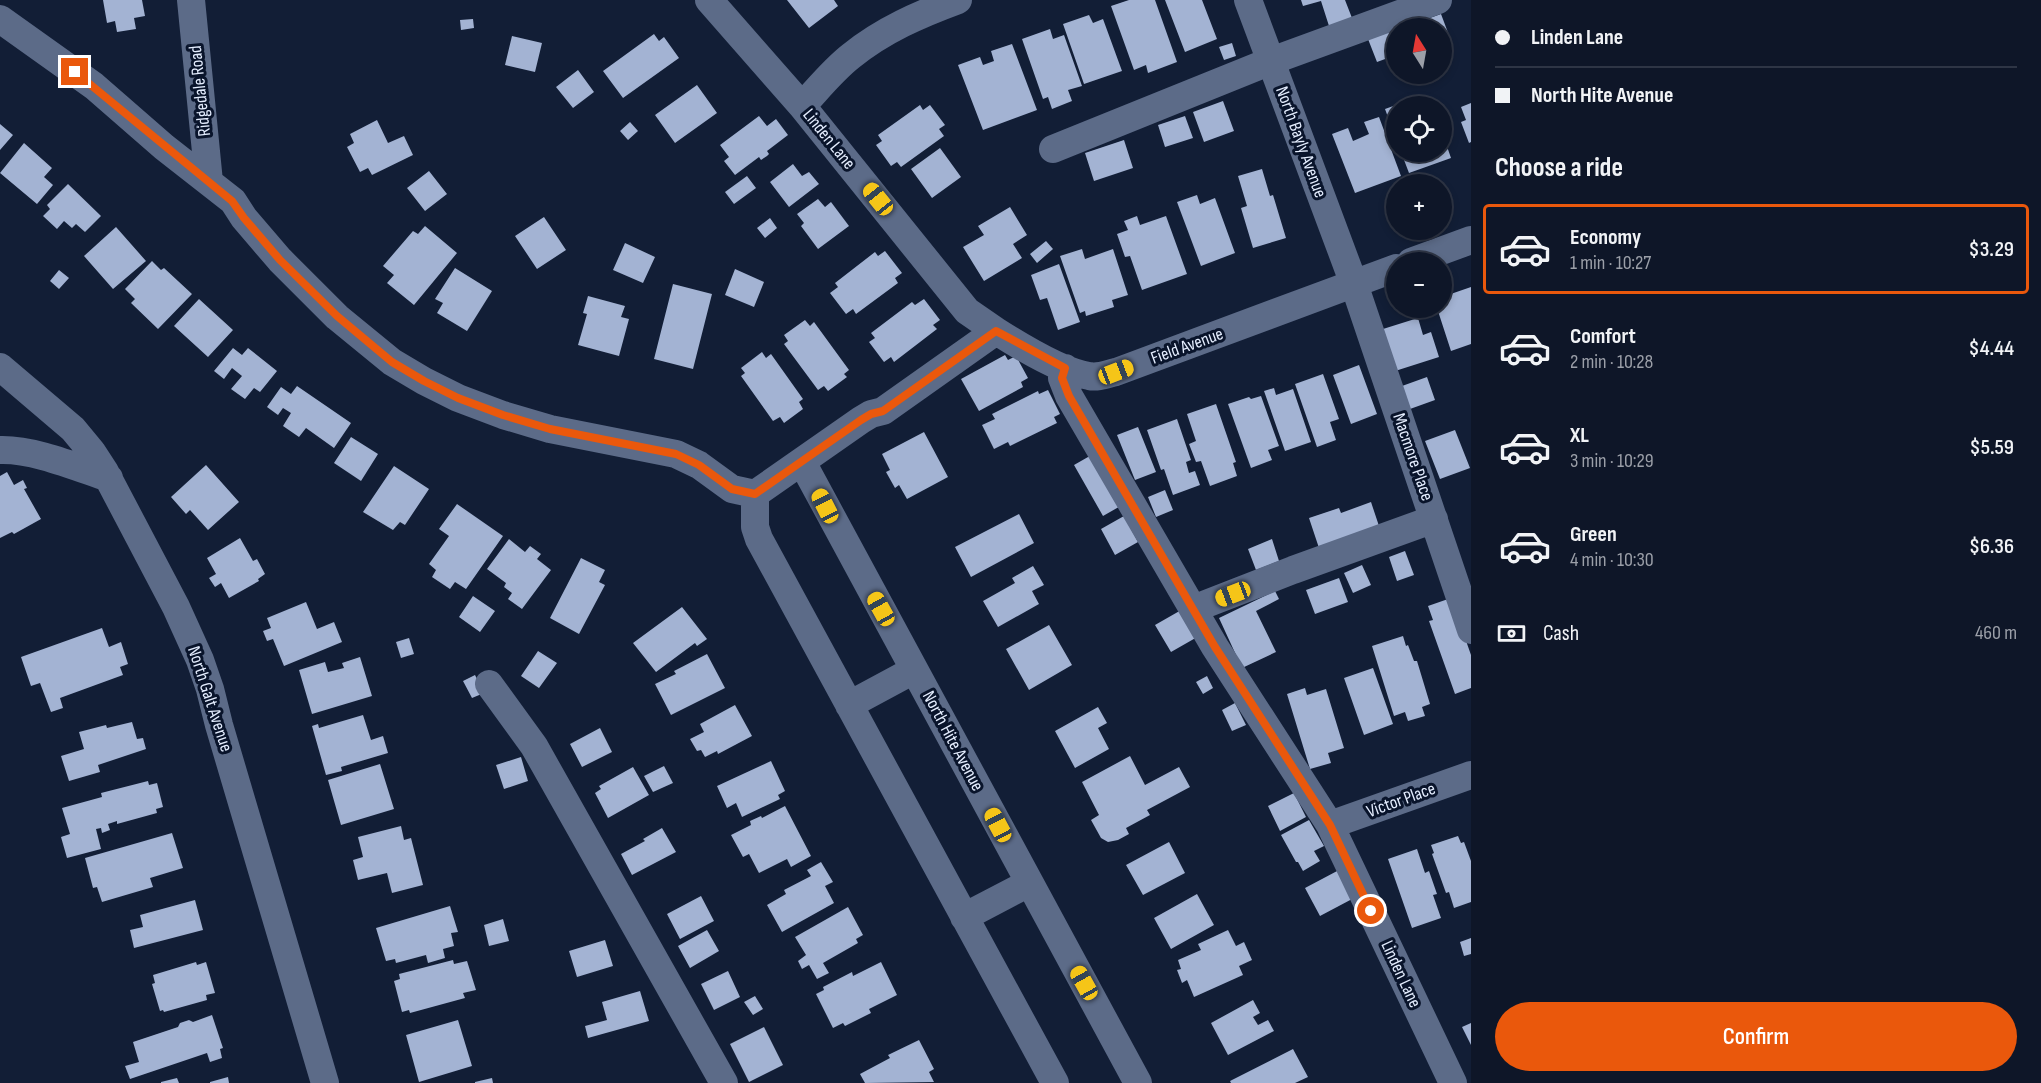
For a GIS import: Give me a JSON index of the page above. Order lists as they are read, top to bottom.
{
  "streets": {
    "street": [
      "Ridgedale Road",
      "Linden Lane",
      "North Bayly Avenue",
      "Field Avenue",
      "Macmore Place",
      "North Galt Avenue",
      "North Hite Avenue",
      "Victor Place"
    ]
  },
  "crossings": [
    ["Linden Lane", "Field Avenue"],
    ["Linden Lane", "Victor Place"],
    ["North Bayly Avenue", "Field Avenue"],
    ["North Bayly Avenue", "Macmore Place"],
    ["Field Avenue", "Macmore Place"]
  ],
  "north": "top",
  "page": {
    "banner": ["Linden Lane", "North Hite Avenue"],
    "map_buttons": ["+", "−"],
    "heading": "Choose a ride",
    "list": [
      {
        "name": "Economy",
        "note": "1 min · 10:27",
        "value": "$3.29"
      },
      {
        "name": "Comfort",
        "note": "2 min · 10:28",
        "value": "$4.44"
      },
      {
        "name": "XL",
        "note": "3 min · 10:29",
        "value": "$5.59"
      },
      {
        "name": "Green",
        "note": "4 min · 10:30",
        "value": "$6.36"
      }
    ],
    "pay": ["Cash", "460 m"],
    "buttons": "Confirm"
  }
}
